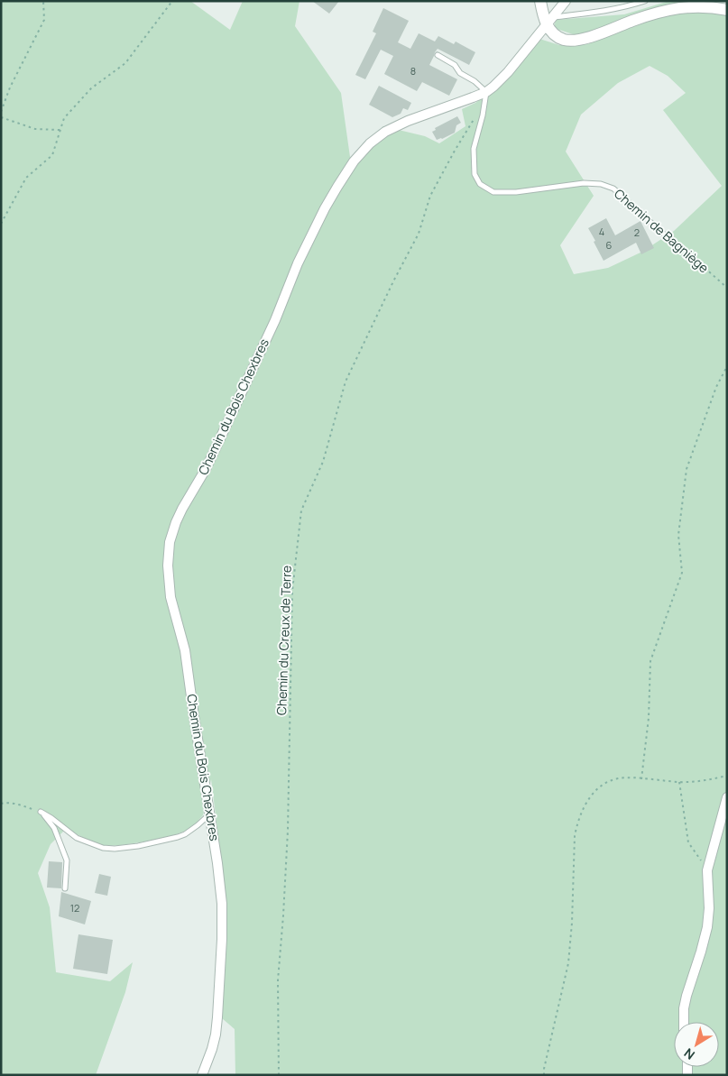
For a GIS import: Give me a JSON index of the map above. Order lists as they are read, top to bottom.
{
  "streets": {
    "street": ["Chemin du Bois Chexbres"],
    "lane": ["Chemin de Bagniège"],
    "path": ["Chemin du Creux de Terre"]
  },
  "crossings": [
    ["Chemin de Bagniège", "Chemin du Bois Chexbres"],
    ["Chemin de Bagniège", "Chemin du Creux de Terre"]
  ],
  "house_numbers": [
    "8",
    "4",
    "2",
    "6",
    "12"
  ],
  "north": "bottom left"
}
